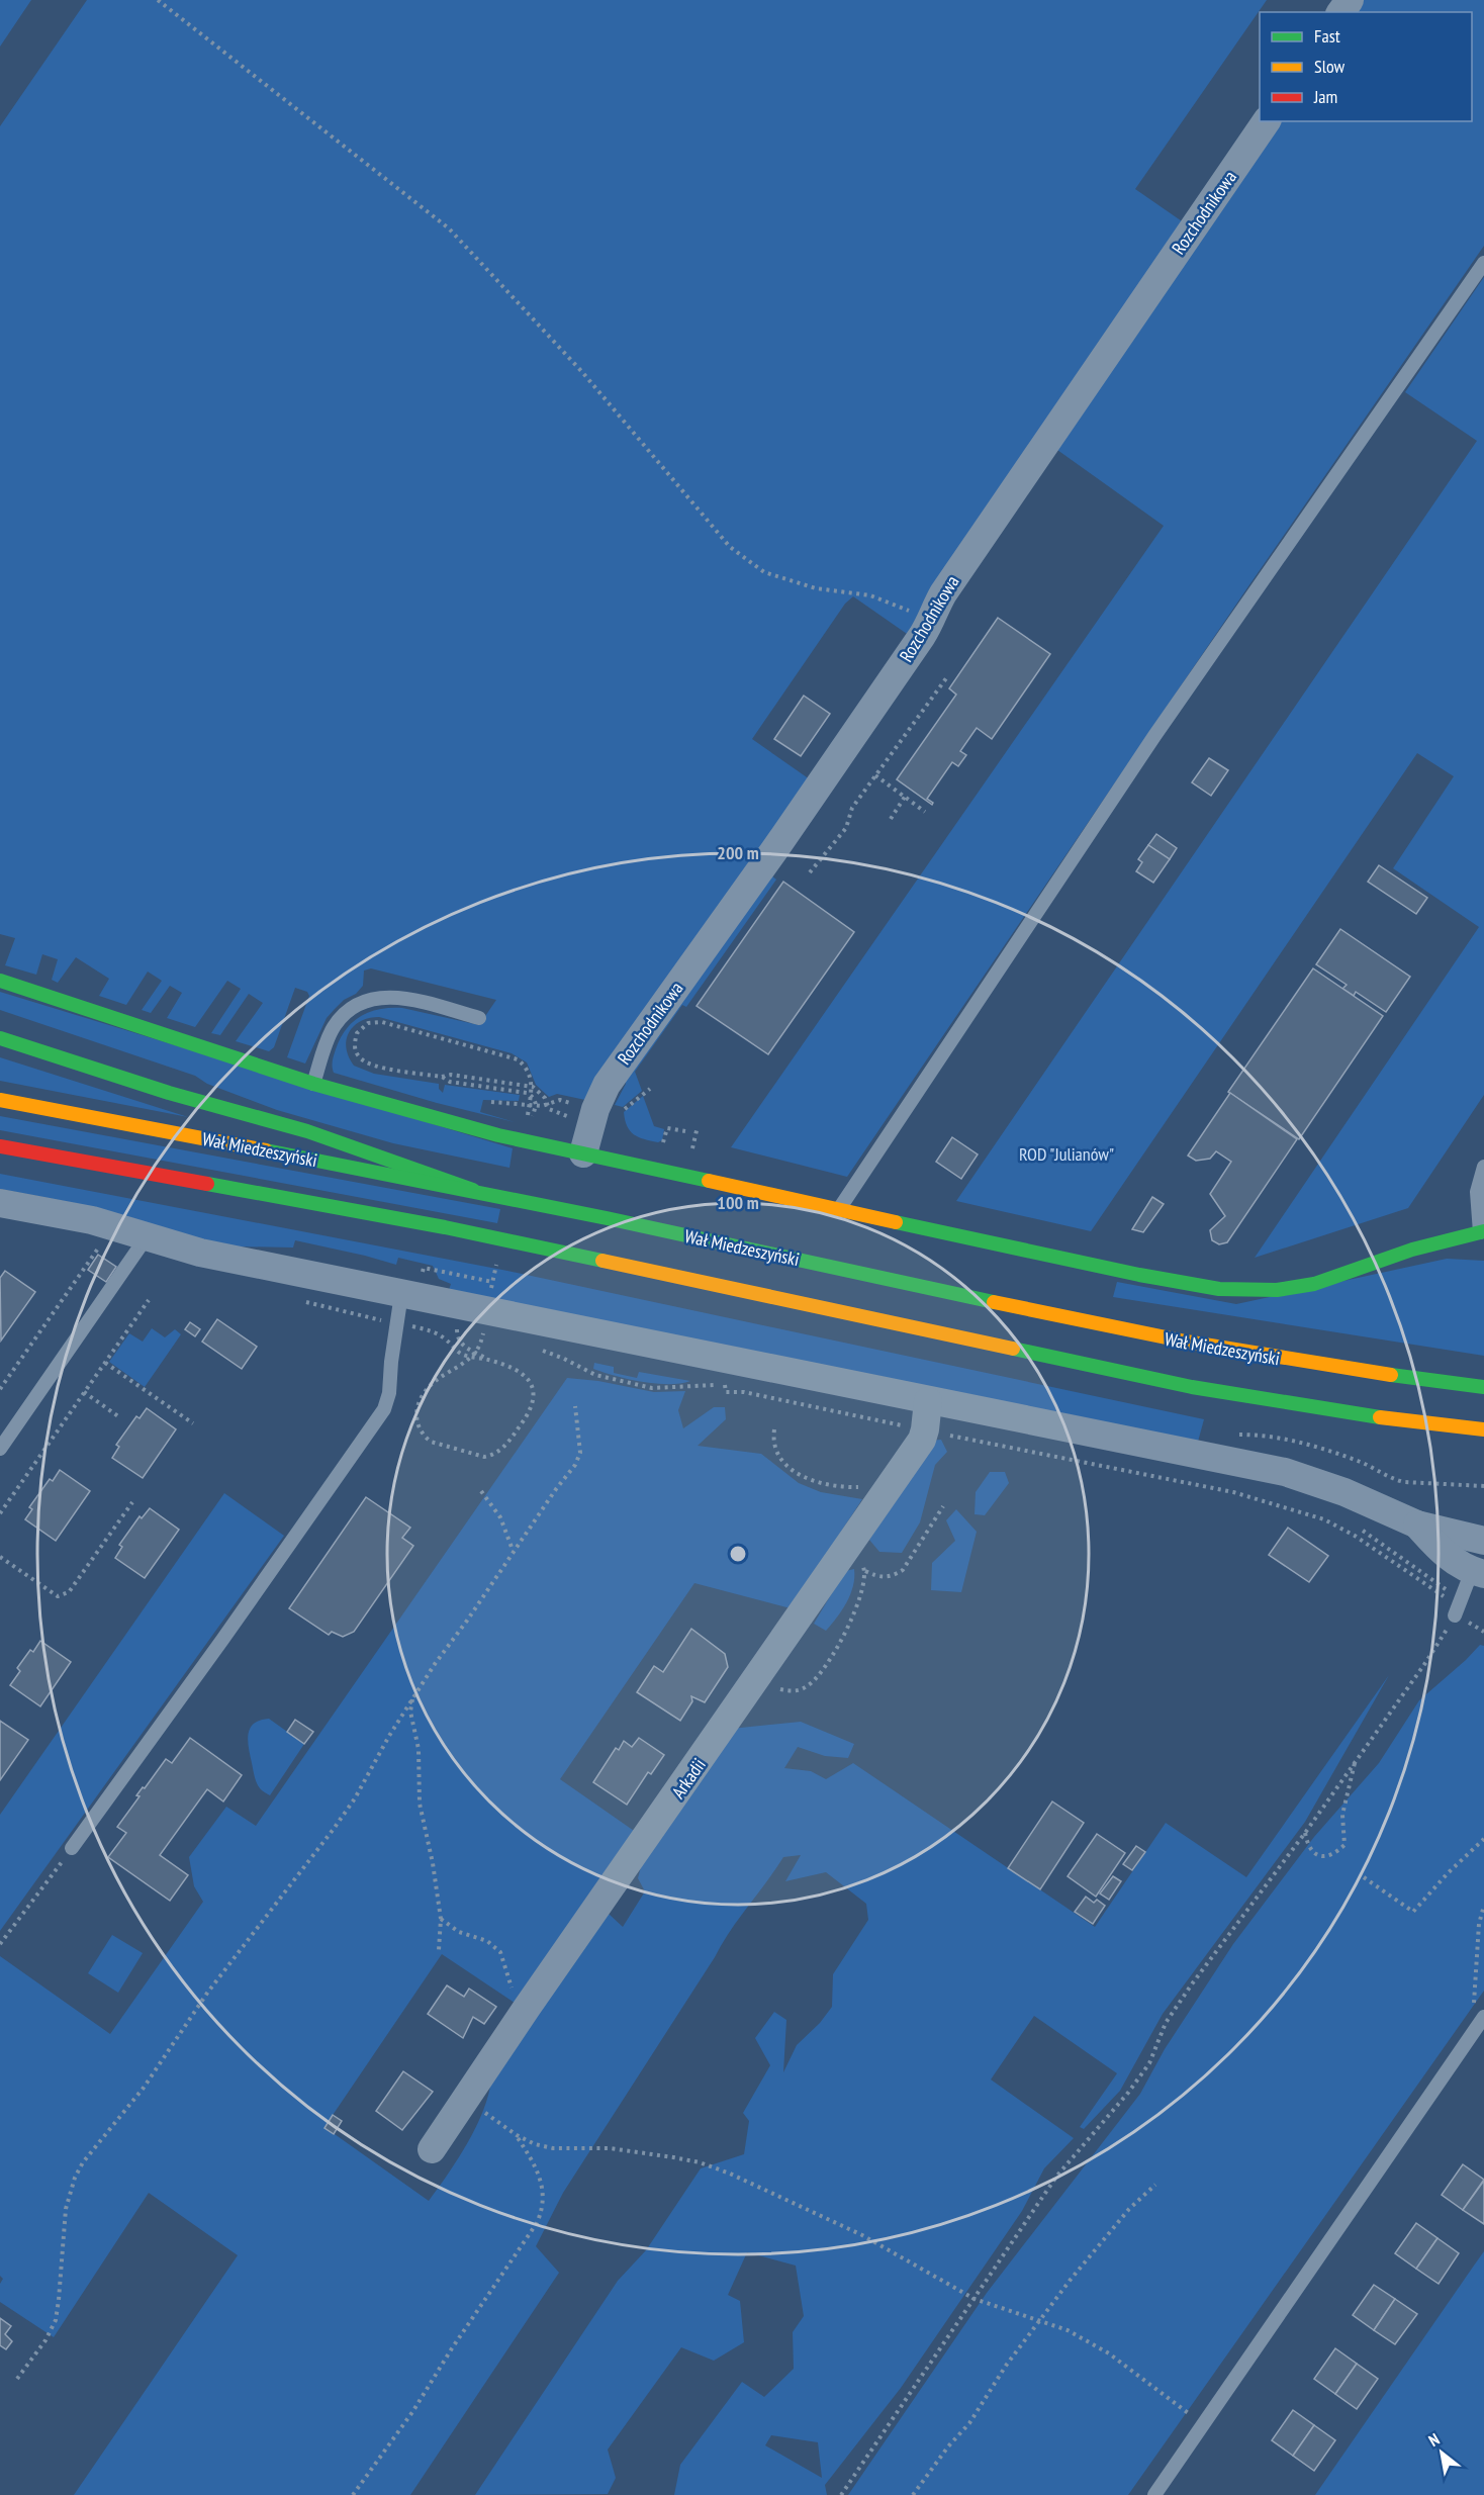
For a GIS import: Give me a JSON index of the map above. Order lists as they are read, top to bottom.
{
  "streets": {
    "main road": ["Wał Miedzeszyński"],
    "street": ["Rozchodnikowa", "Arkadii"]
  },
  "parks": ["ROD \"Julianów\""],
  "legend": ["Fast", "Slow", "Jam"],
  "north": "top left",
  "rings": ["200 m", "100 m"]
}
